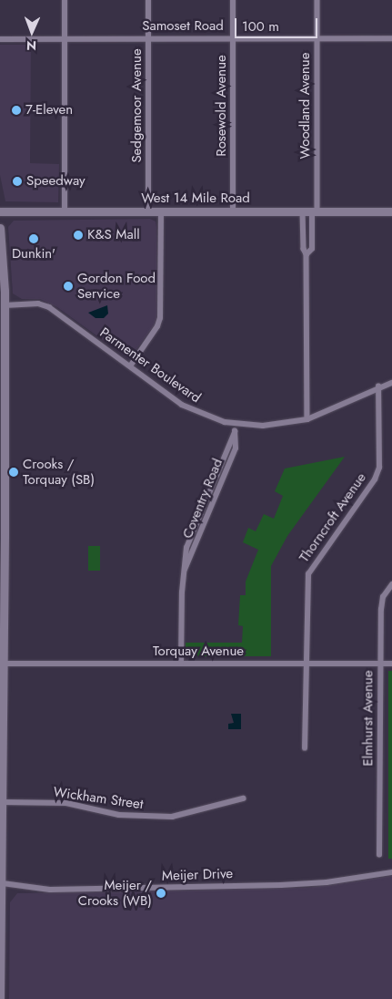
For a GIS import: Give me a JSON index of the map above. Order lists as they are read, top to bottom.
{
  "streets": {
    "main road": ["West 14 Mile Road"],
    "street": [
      "Samoset Road",
      "Sedgemoor Avenue",
      "Rosewold Avenue",
      "Woodland Avenue",
      "Parmenter Boulevard",
      "Coventry Road",
      "Thorncroft Avenue",
      "Torquay Avenue",
      "Elmhurst Avenue",
      "Wickham Street",
      "Meijer Drive"
    ]
  },
  "crossings": [
    ["Samoset Road", "Sedgemoor Avenue"],
    ["Samoset Road", "Rosewold Avenue"],
    ["Samoset Road", "Woodland Avenue"],
    ["Sedgemoor Avenue", "West 14 Mile Road"],
    ["Rosewold Avenue", "West 14 Mile Road"],
    ["Woodland Avenue", "West 14 Mile Road"],
    ["Woodland Avenue", "Parmenter Boulevard"],
    ["Parmenter Boulevard", "Coventry Road"],
    ["Parmenter Boulevard", "Thorncroft Avenue"],
    ["Coventry Road", "Torquay Avenue"],
    ["Thorncroft Avenue", "Torquay Avenue"],
    ["Torquay Avenue", "Elmhurst Avenue"]
  ],
  "places": [
    "7-Eleven",
    "Speedway",
    "K&S Mall",
    "Dunkin'",
    "Gordon Food Service",
    "Crooks / Torquay (SB)",
    "Meijer / Crooks (WB)"
  ],
  "scale_bar": "100 m",
  "north": "bottom"
}
